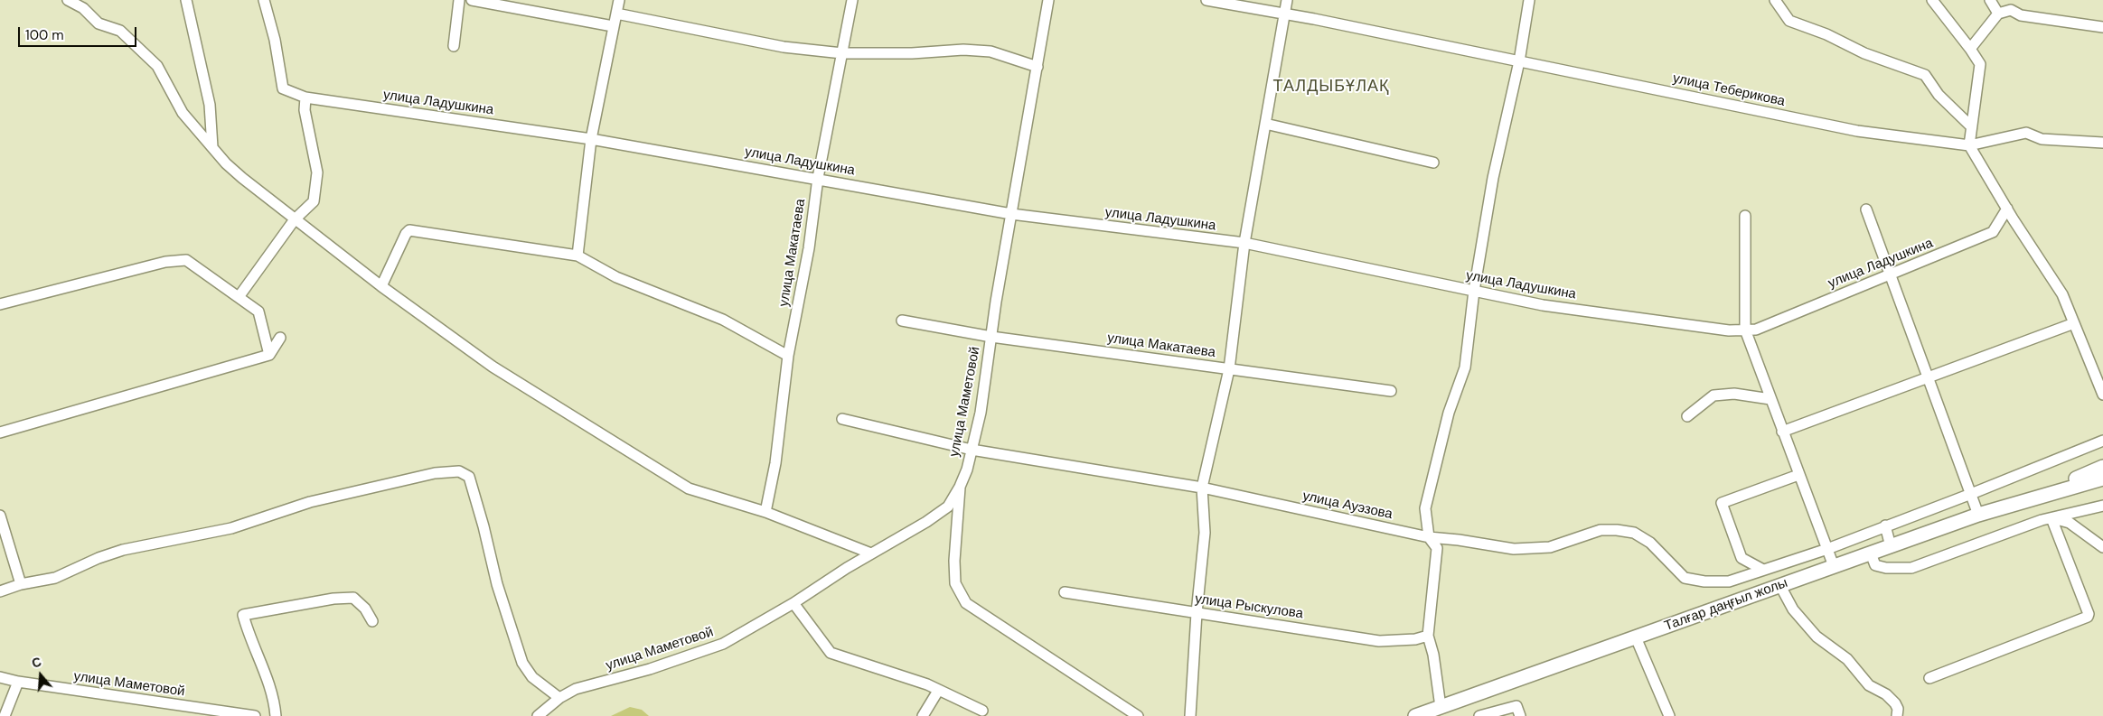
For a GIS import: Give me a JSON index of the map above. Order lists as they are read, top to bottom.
{
  "streets": {
    "main road": ["Талғар даңғыл жолы"],
    "street": [
      "улица Теберикова",
      "улица Ладушкина",
      "улица Макатаева",
      "улица Маметовой",
      "улица Ауэзова",
      "улица Рыскулова"
    ]
  },
  "crossings": [
    ["улица Ладушкина", "улица Макатаева"],
    ["улица Ладушкина", "улица Маметовой"],
    ["улица Макатаева", "улица Маметовой"],
    ["улица Маметовой", "улица Ауэзова"]
  ],
  "districts": ["ТАЛДЫБҰЛАҚ"],
  "scale_bar": "100 m",
  "north": "top"
}
